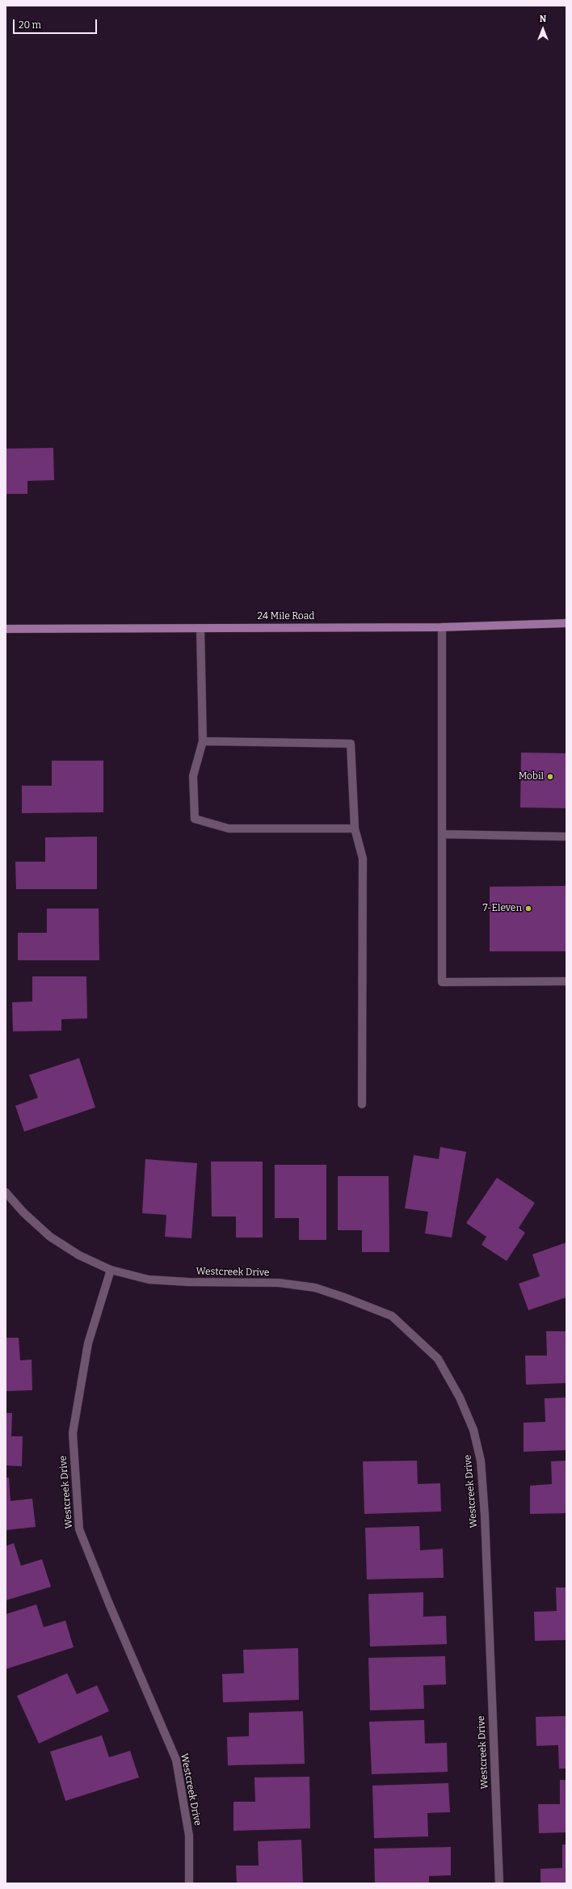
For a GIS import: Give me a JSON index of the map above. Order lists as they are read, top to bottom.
{
  "streets": {
    "street": ["24 Mile Road", "Westcreek Drive"]
  },
  "places": ["Mobil", "7-Eleven"],
  "scale_bar": "20 m",
  "north": "top"
}
